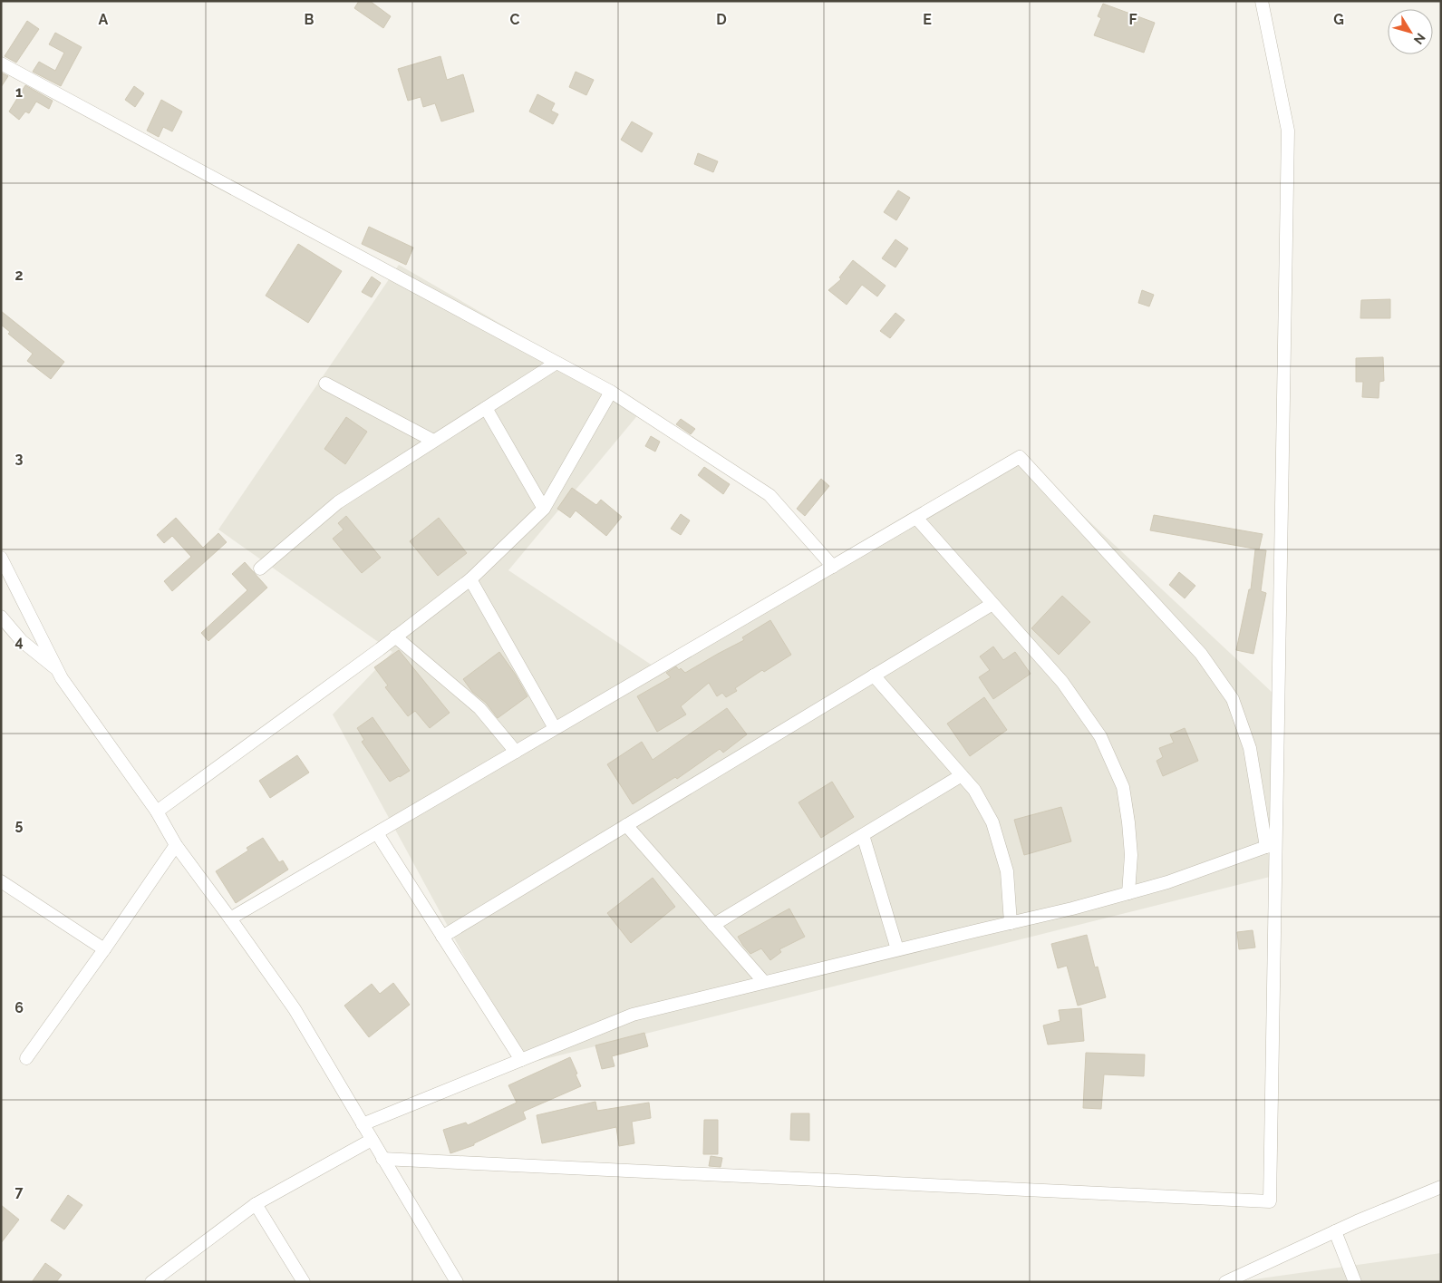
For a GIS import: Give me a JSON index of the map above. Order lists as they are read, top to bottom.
{
  "north": "bottom right",
  "grid": {
    "columns": [
      "A",
      "B",
      "C",
      "D",
      "E",
      "F",
      "G"
    ],
    "rows": [
      "1",
      "2",
      "3",
      "4",
      "5",
      "6",
      "7"
    ]
  }
}
